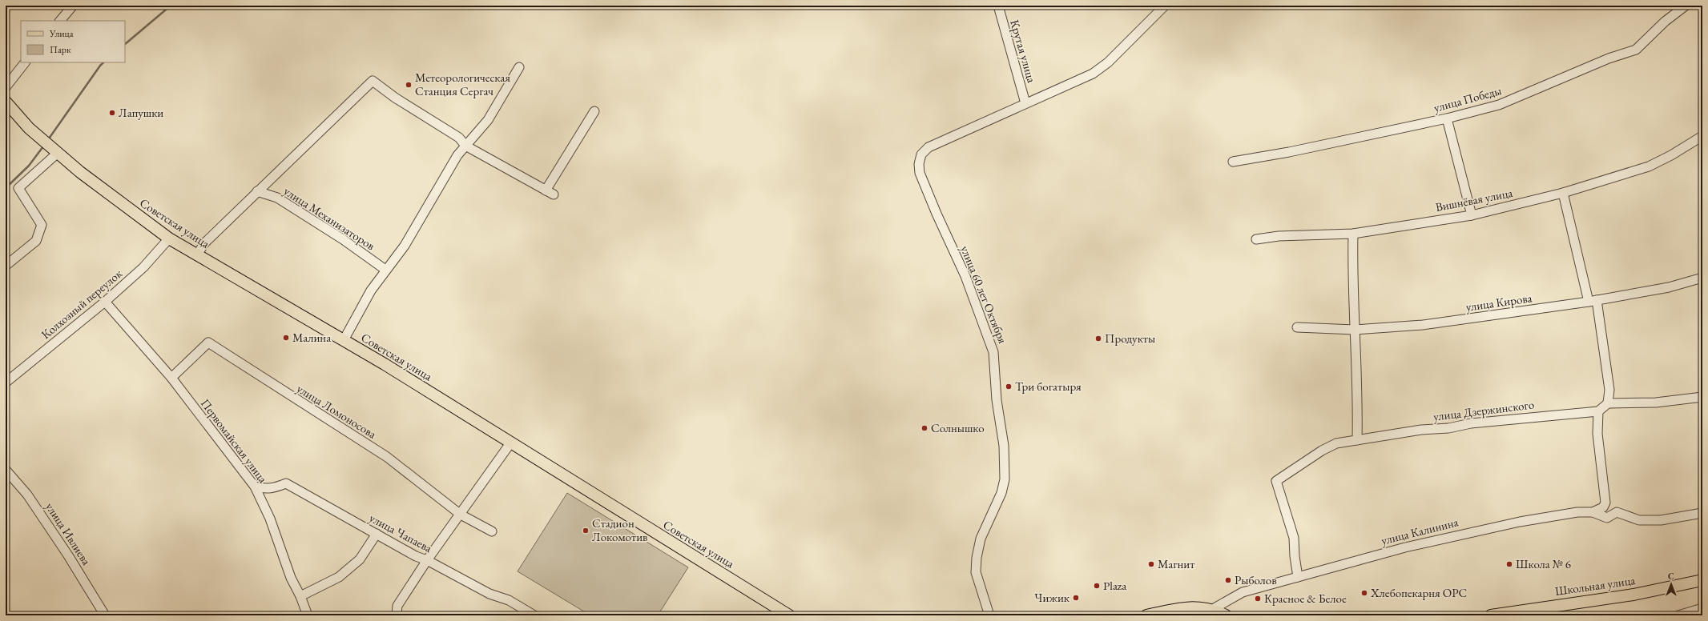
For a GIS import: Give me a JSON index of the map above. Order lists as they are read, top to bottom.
{
  "streets": {
    "main road": ["Советская улица", "Школьная улица"],
    "street": [
      "Крутая улица",
      "улица Победы",
      "Вишнёвая улица",
      "улица Механизаторов",
      "улица 60 лет Октября",
      "улица Кирова",
      "Колхозный переулок",
      "улица Дзержинского",
      "улица Ломоносова",
      "Первомайская улица",
      "улица Калинина",
      "улица Чапаева",
      "улица Ивлиева"
    ]
  },
  "crossings": [
    ["Крутая улица", "улица 60 лет Октября"],
    ["Советская улица", "Колхозный переулок"],
    ["Колхозный переулок", "Первомайская улица"],
    ["улица Дзержинского", "улица Калинина"],
    ["улица Ломоносова", "Первомайская улица"],
    ["Первомайская улица", "улица Чапаева"]
  ],
  "places": [
    "Метеорологическая Станция Сергач",
    "Лапушки",
    "Малина",
    "Продукты",
    "Три богатыря",
    "Солнышко",
    "Стадион Локомотив",
    "Магнит",
    "Школа № 6",
    "Рыболов",
    "Plaza",
    "Хлебопекарня ОРС",
    "Чижик",
    "Красное & Белое"
  ],
  "legend": ["Улица", "Парк"],
  "north": "top"
}
